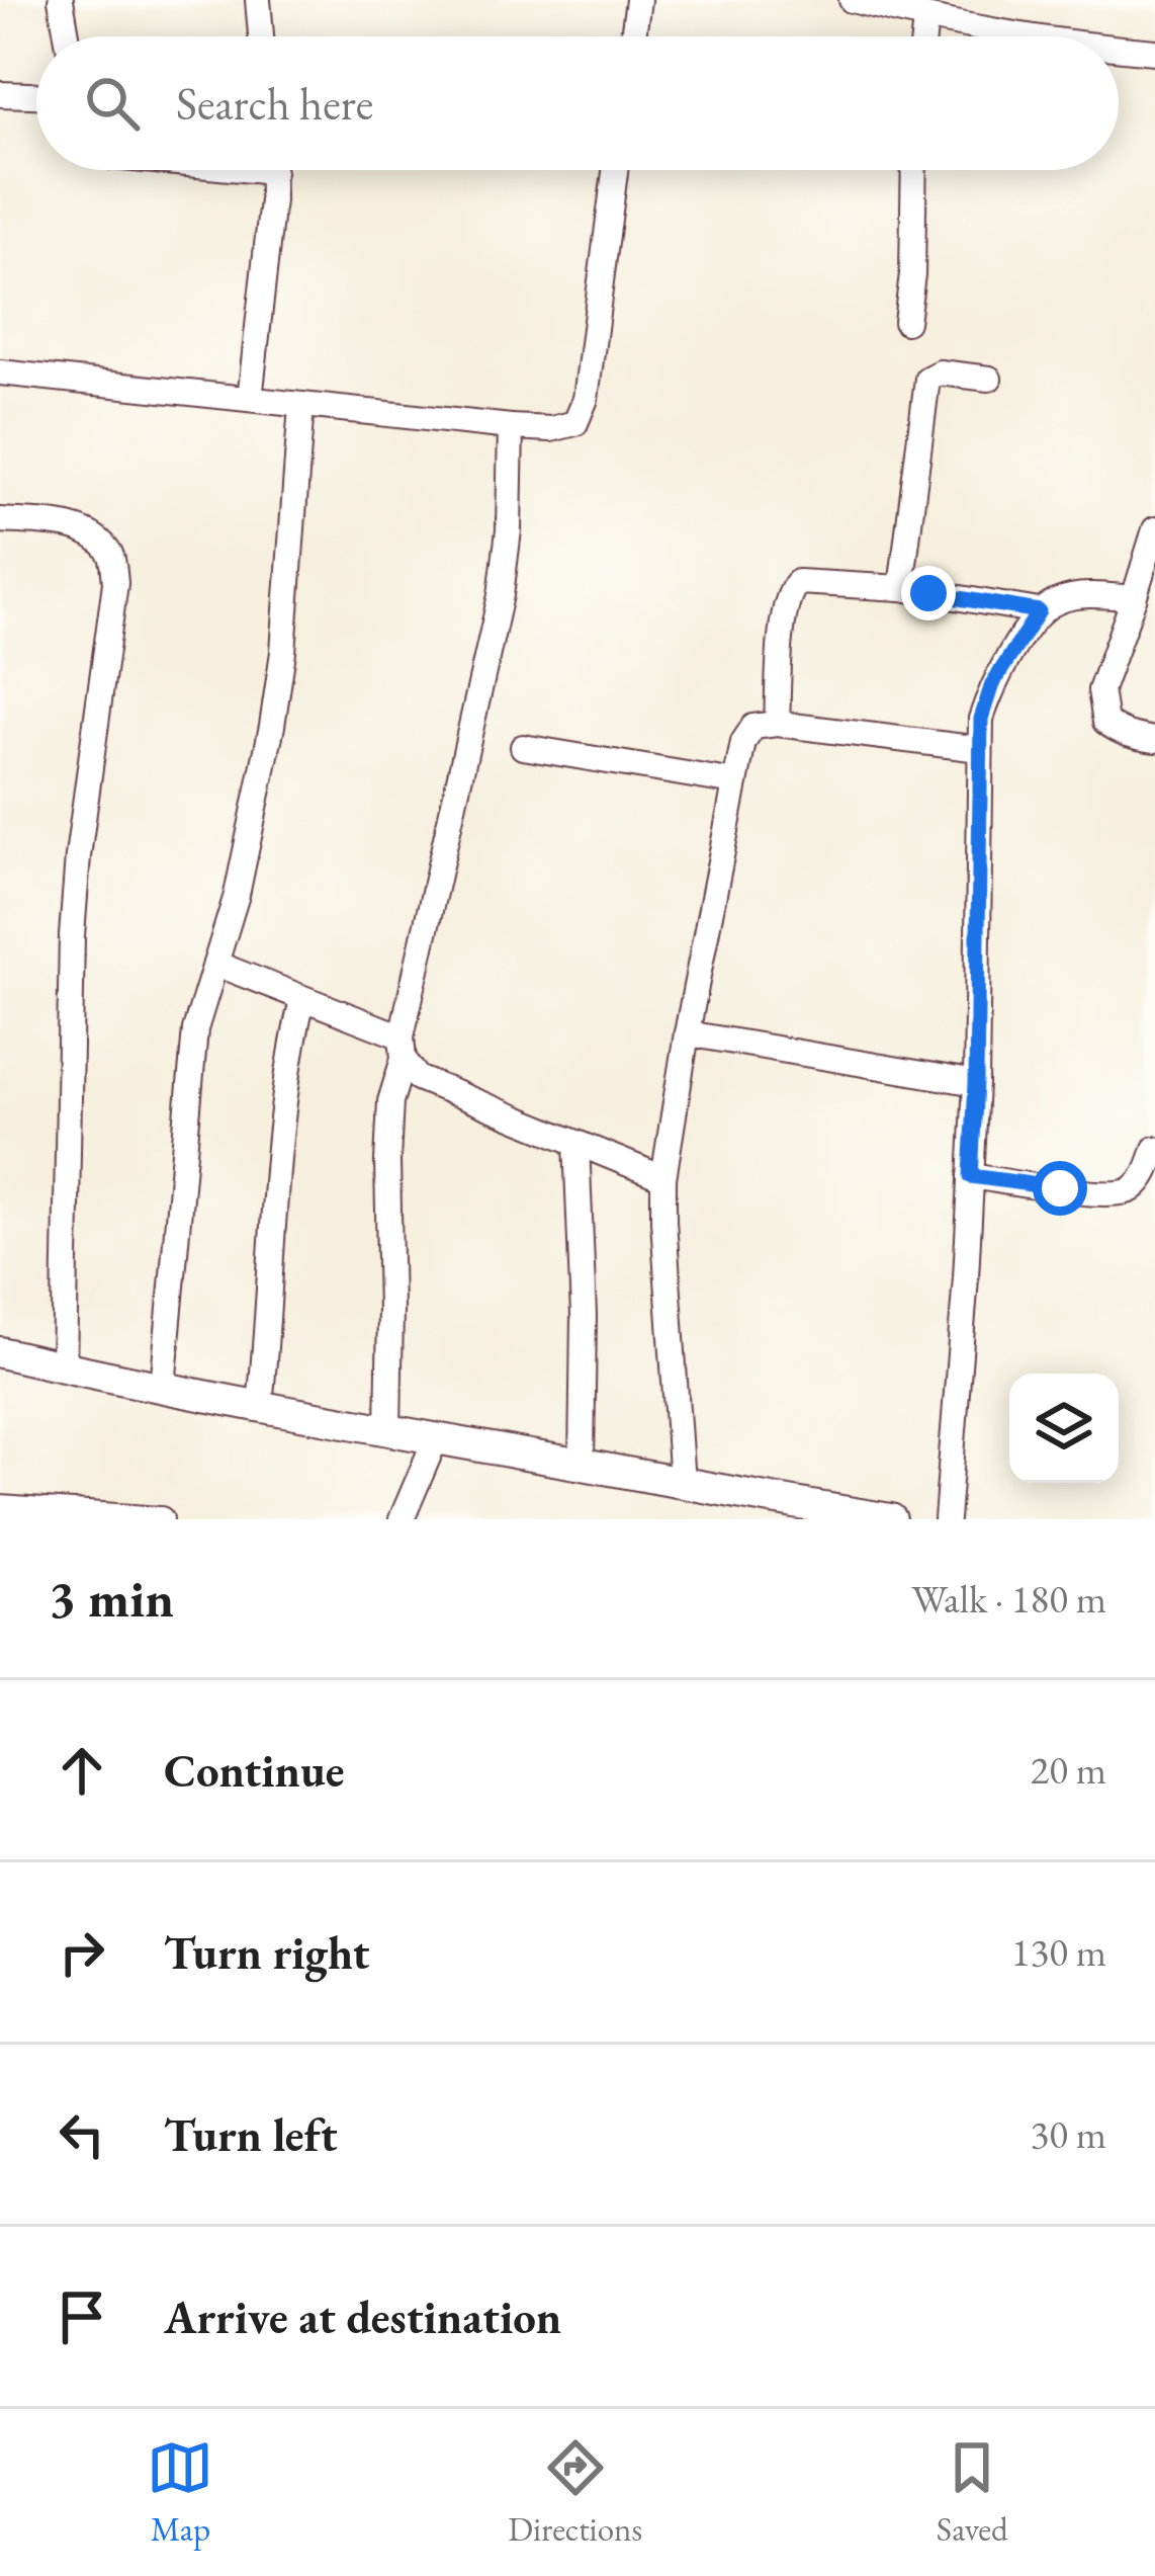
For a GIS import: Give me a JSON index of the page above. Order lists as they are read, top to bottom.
{
  "page": {
    "search": "Search here",
    "heading": ["3 min", "Walk · 180 m"],
    "list": [
      ["Continue", "20 m"],
      ["Turn right", "130 m"],
      ["Turn left", "30 m"],
      "Arrive at destination"
    ],
    "nav": ["Map", "Directions", "Saved"]
  }
}
